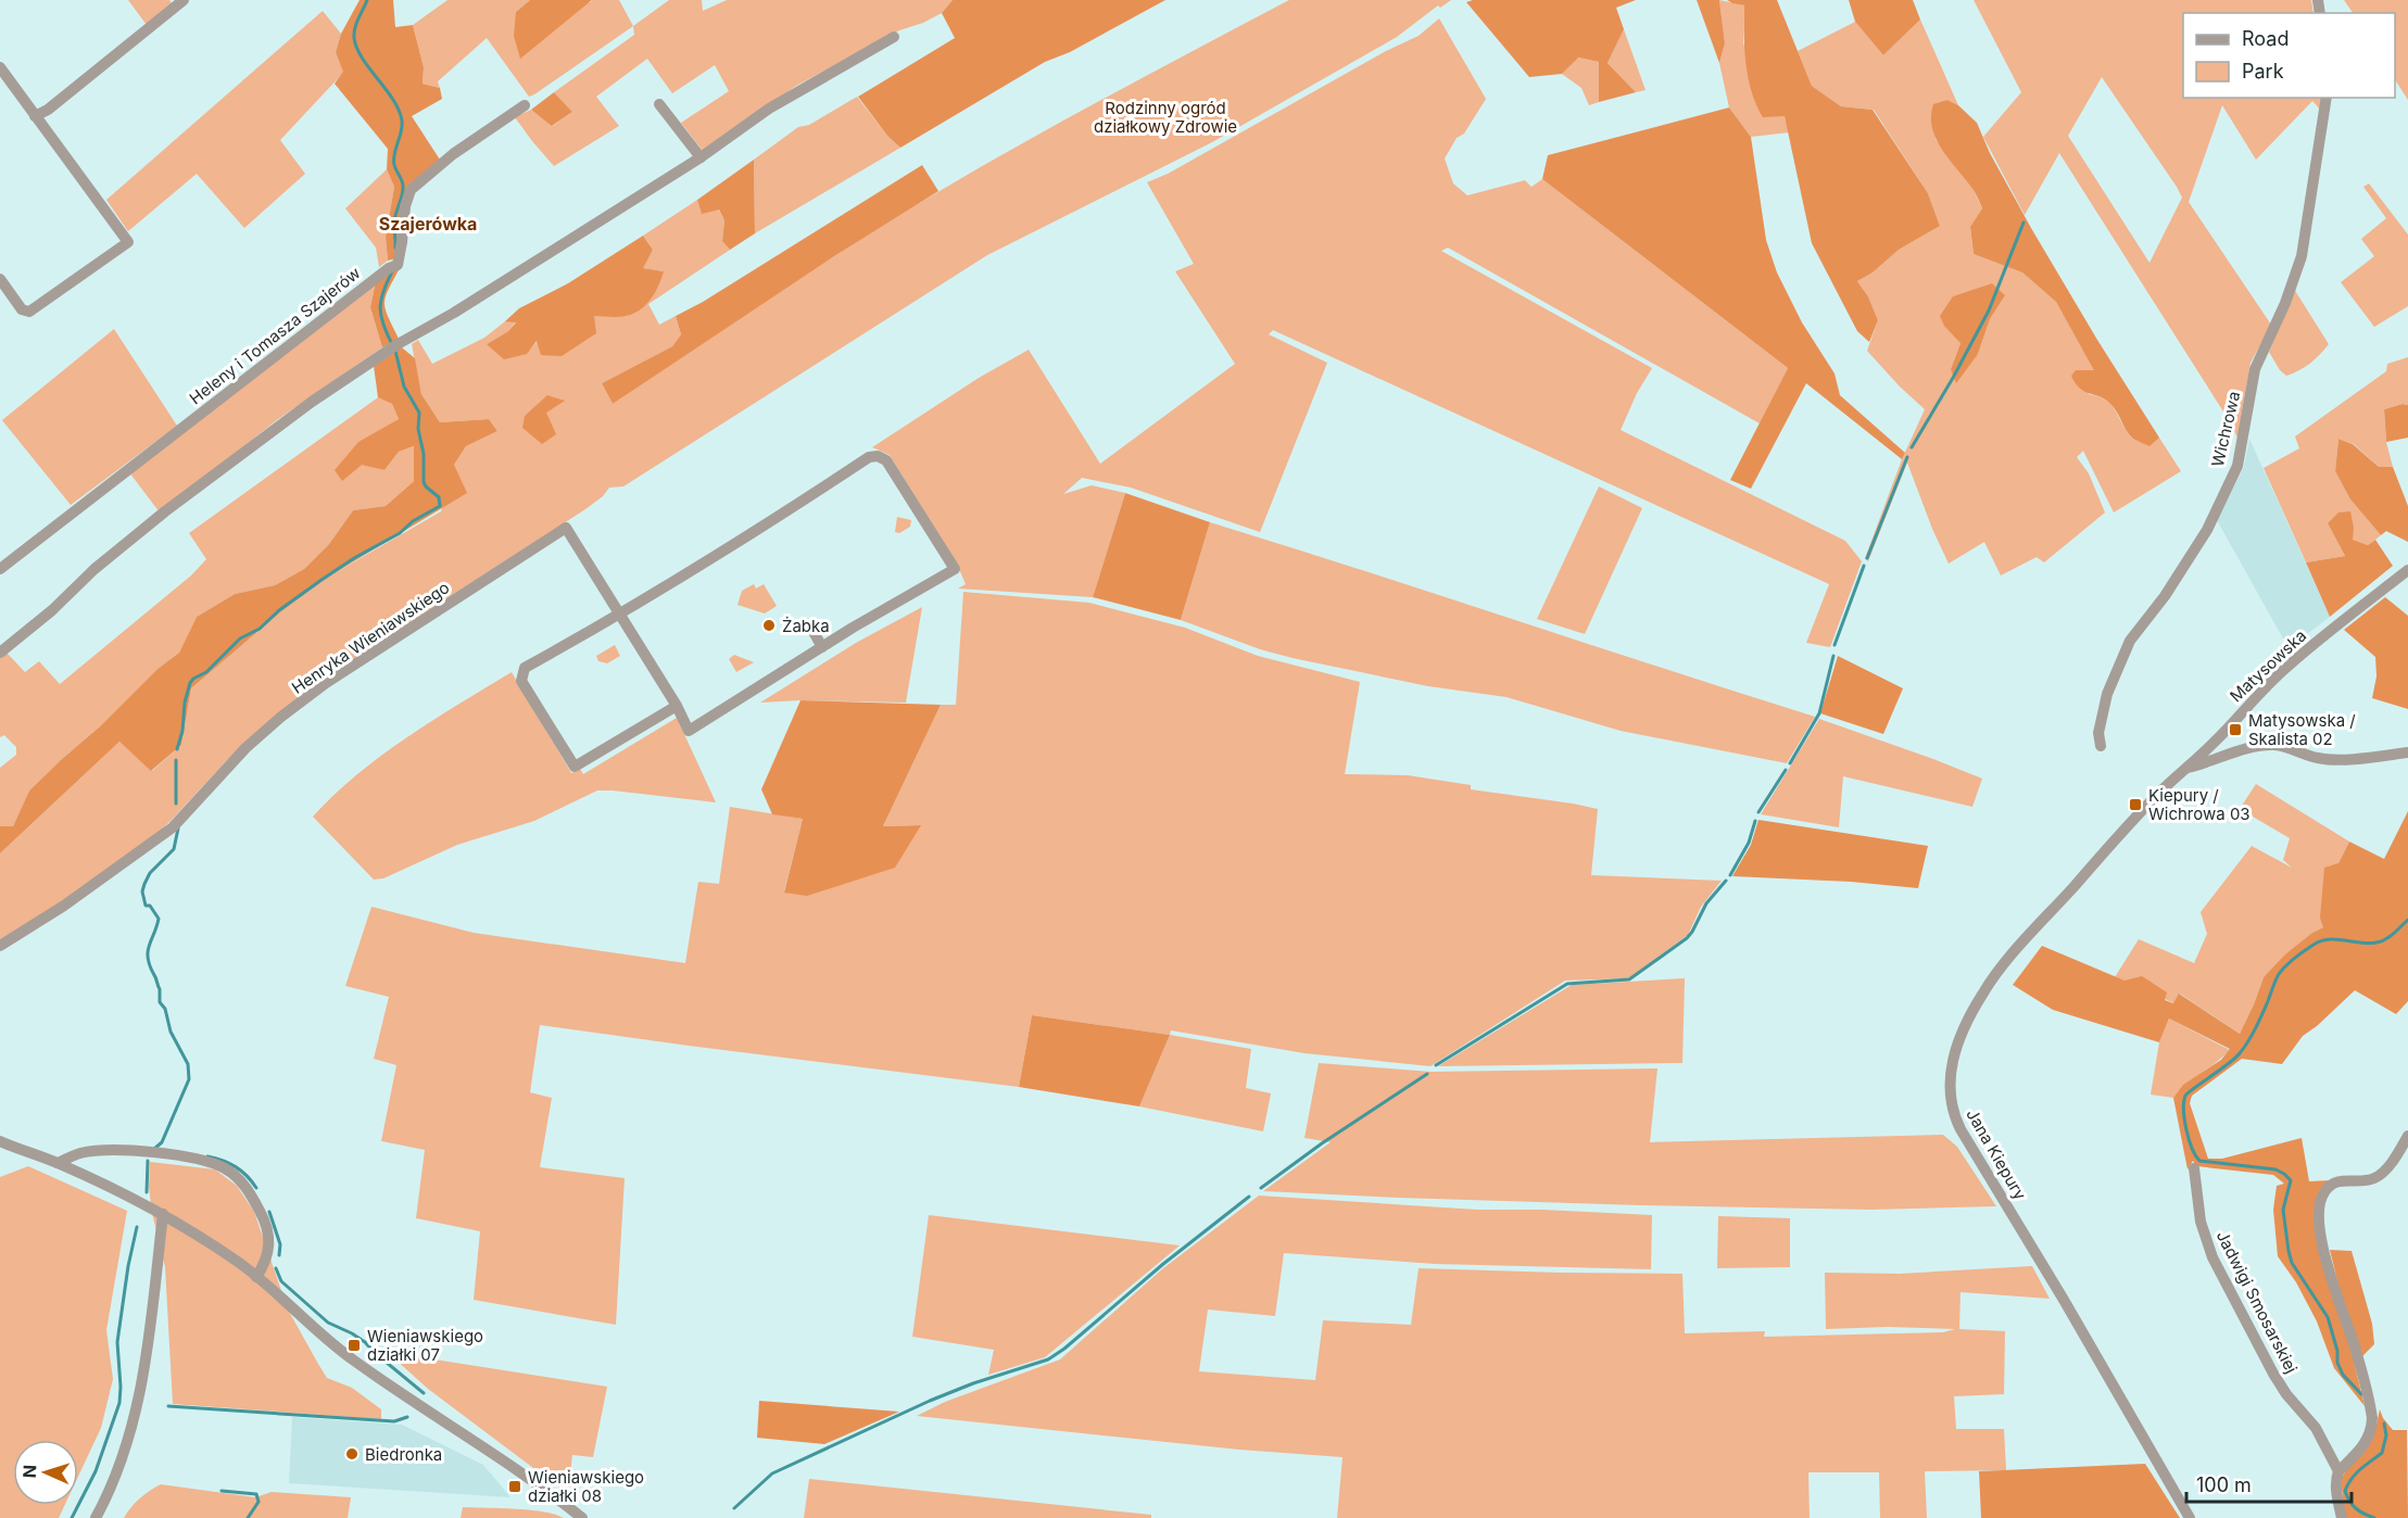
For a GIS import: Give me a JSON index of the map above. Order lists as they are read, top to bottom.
{
  "streets": {
    "street": [
      "Heleny i Tomasza Szajerów",
      "Wichrowa",
      "Henryka Wieniawskiego",
      "Matysowska",
      "Jana Kiepury",
      "Jadwigi Smosarskiej"
    ]
  },
  "crossings": [
    ["Matysowska", "Jana Kiepury"]
  ],
  "districts": ["Szajerówka"],
  "parks": ["Rodzinny ogród działkowy Zdrowie"],
  "places": {
    "other": ["Żabka", "Biedronka"],
    "transit": [
      "Matysowska / Skalista 02",
      "Kiepury / Wichrowa 03",
      "Wieniawskiego działki 07",
      "Wieniawskiego działki 08"
    ]
  },
  "legend": ["Road", "Park"],
  "scale_bar": "100 m",
  "north": "left"
}
